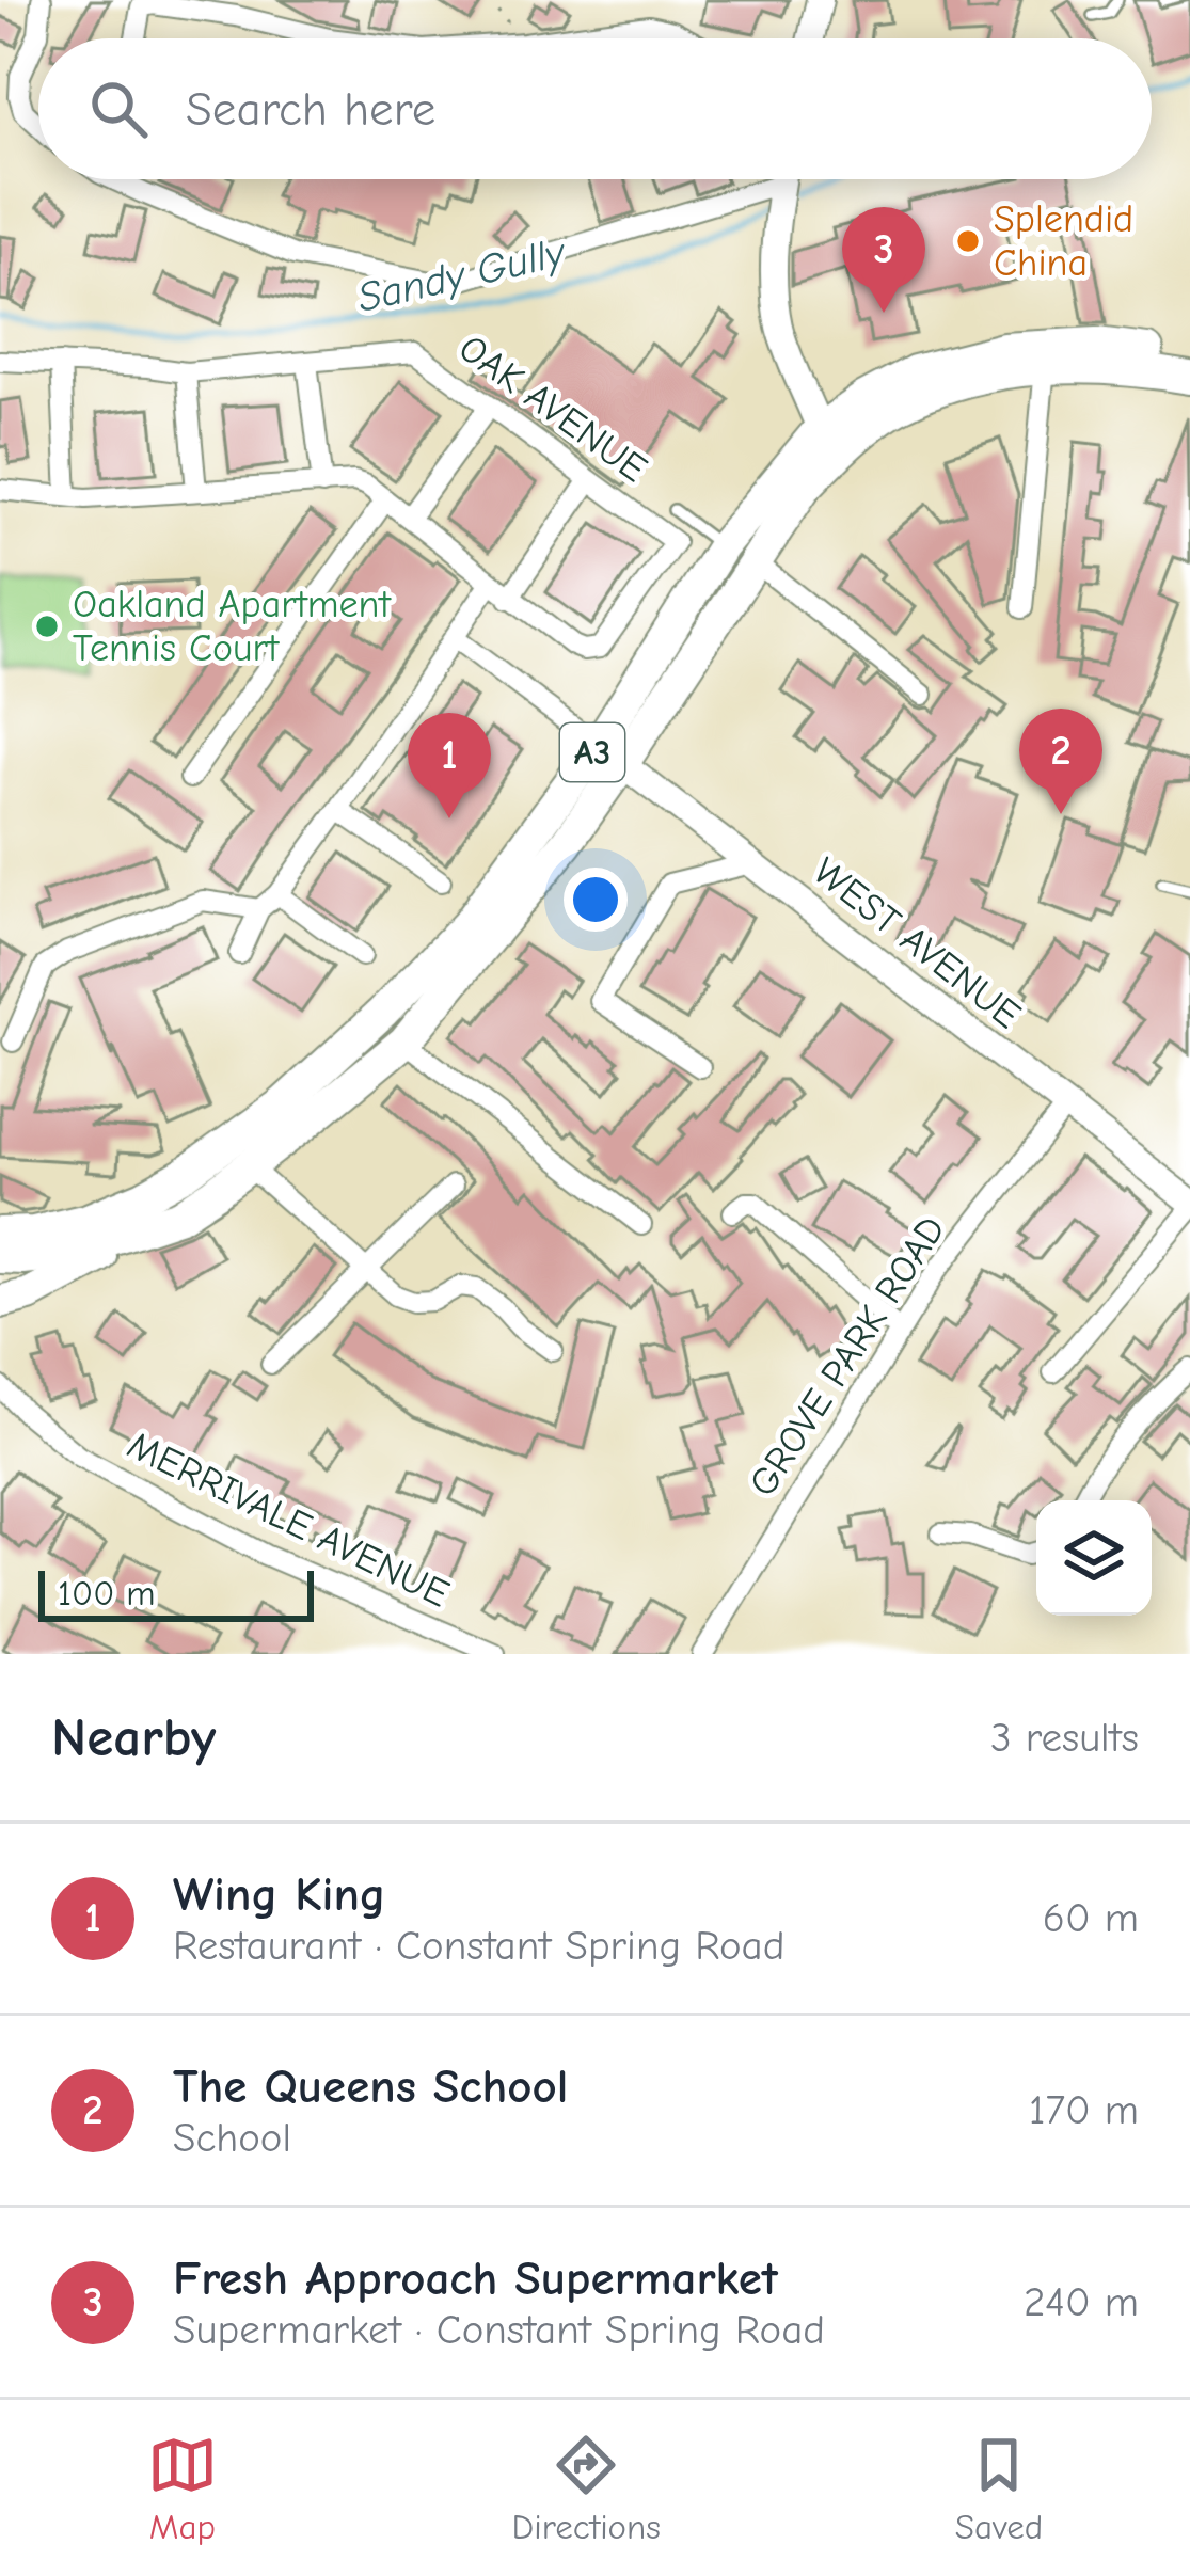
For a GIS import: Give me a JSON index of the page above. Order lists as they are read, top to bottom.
{
  "streets": {
    "main road": ["A3"],
    "street": [
      "OAK AVENUE",
      "WEST AVENUE",
      "GROVE PARK ROAD",
      "MERRIVALE AVENUE"
    ]
  },
  "crossings": [
    ["A3", "WEST AVENUE"],
    ["WEST AVENUE", "GROVE PARK ROAD"]
  ],
  "water": ["Sandy Gully"],
  "places": ["Splendid China", "Oakland Apartment Tennis Court"],
  "scale_bar": "100 m",
  "page": {
    "search": "Search here",
    "pins": ["3", "2", "1"],
    "scale": "100 m",
    "heading": ["Nearby", "3 results"],
    "list": [
      {
        "mark": "1",
        "name": "Wing King",
        "note": "Restaurant · Constant Spring Road",
        "value": "60 m"
      },
      {
        "mark": "2",
        "name": "The Queens School",
        "note": "School",
        "value": "170 m"
      },
      {
        "mark": "3",
        "name": "Fresh Approach Supermarket",
        "note": "Supermarket · Constant Spring Road",
        "value": "240 m"
      }
    ],
    "nav": ["Map", "Directions", "Saved"]
  }
}
